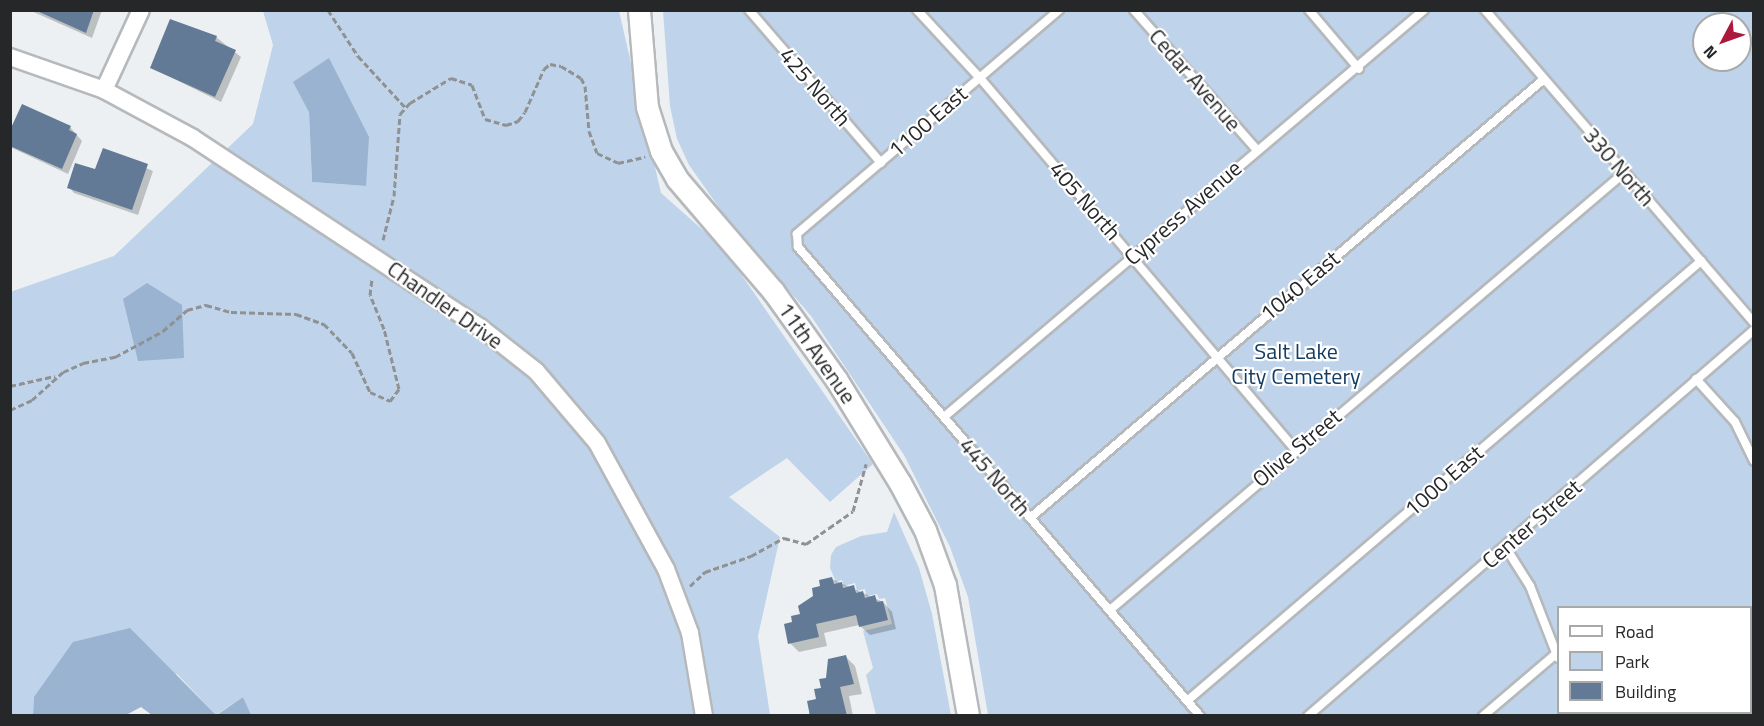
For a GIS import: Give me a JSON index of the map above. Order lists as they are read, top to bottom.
{
  "streets": {
    "street": ["Chandler Drive", "11th Avenue"],
    "lane": [
      "Cedar Avenue",
      "425 North",
      "1100 East",
      "330 North",
      "405 North",
      "Cypress Avenue",
      "1040 East",
      "Olive Street",
      "445 North",
      "1000 East",
      "Center Street"
    ]
  },
  "crossings": [
    ["Cedar Avenue", "Cypress Avenue"],
    ["425 North", "1100 East"],
    ["1100 East", "405 North"],
    ["1100 East", "445 North"],
    ["330 North", "1040 East"],
    ["330 North", "Olive Street"],
    ["330 North", "1000 East"],
    ["405 North", "Cypress Avenue"],
    ["405 North", "1040 East"],
    ["405 North", "Olive Street"],
    ["Cypress Avenue", "445 North"],
    ["1040 East", "445 North"],
    ["Olive Street", "445 North"],
    ["445 North", "1000 East"]
  ],
  "parks": ["Salt Lake City Cemetery"],
  "legend": ["Road", "Park", "Building"],
  "north": "bottom left"
}
